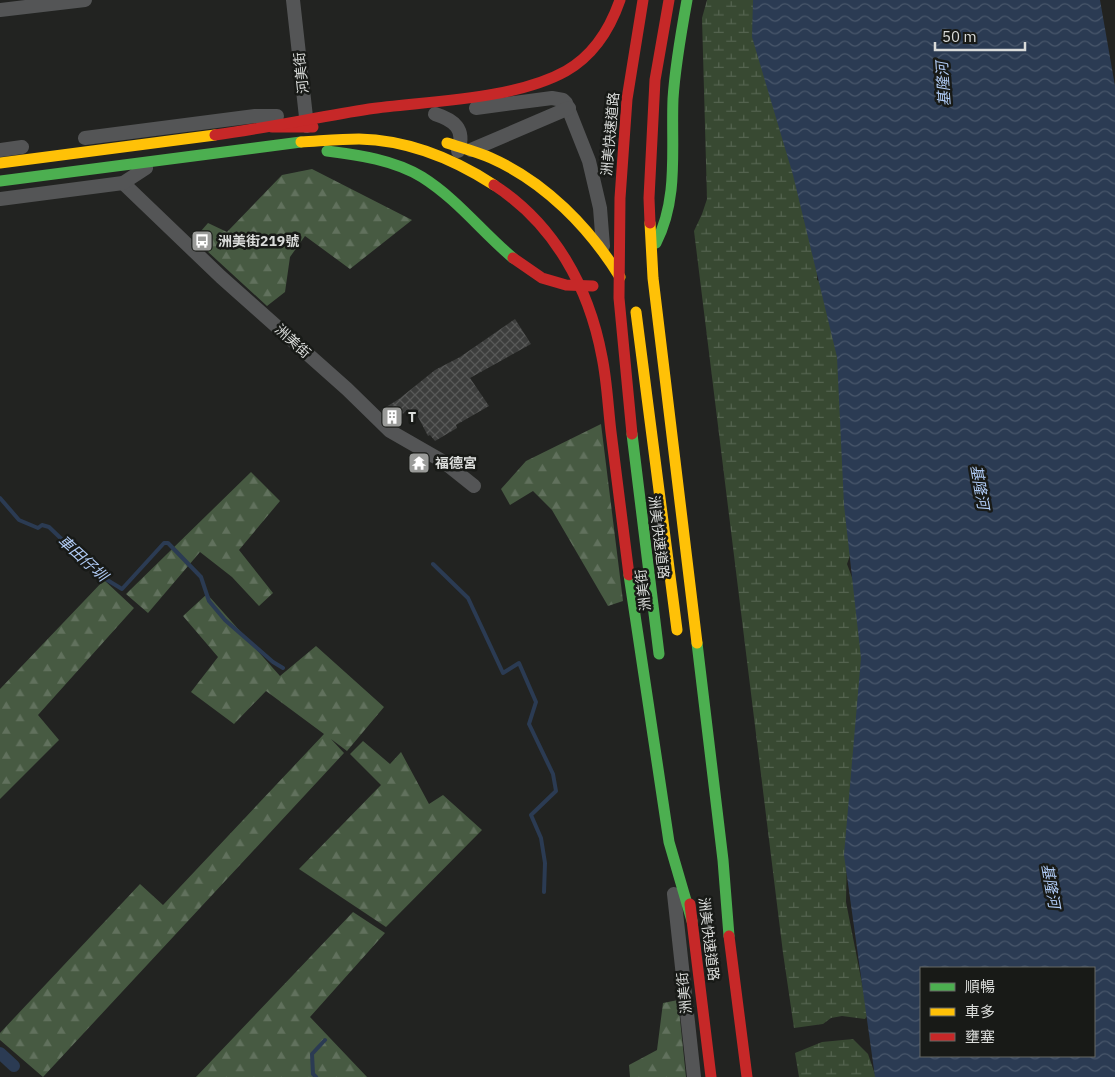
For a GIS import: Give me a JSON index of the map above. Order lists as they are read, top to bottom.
{
  "streets": {
    "highway": ["洲美快速道路"],
    "street": ["河美街", "洲美街"]
  },
  "water": ["基隆河", "車田仔圳"],
  "places": {
    "bus stop": ["洲美街219號"],
    "building": ["T"],
    "temple": ["福德宮"]
  },
  "legend": ["順暢", "車多", "壅塞"],
  "scale_bar": "50 m"
}
